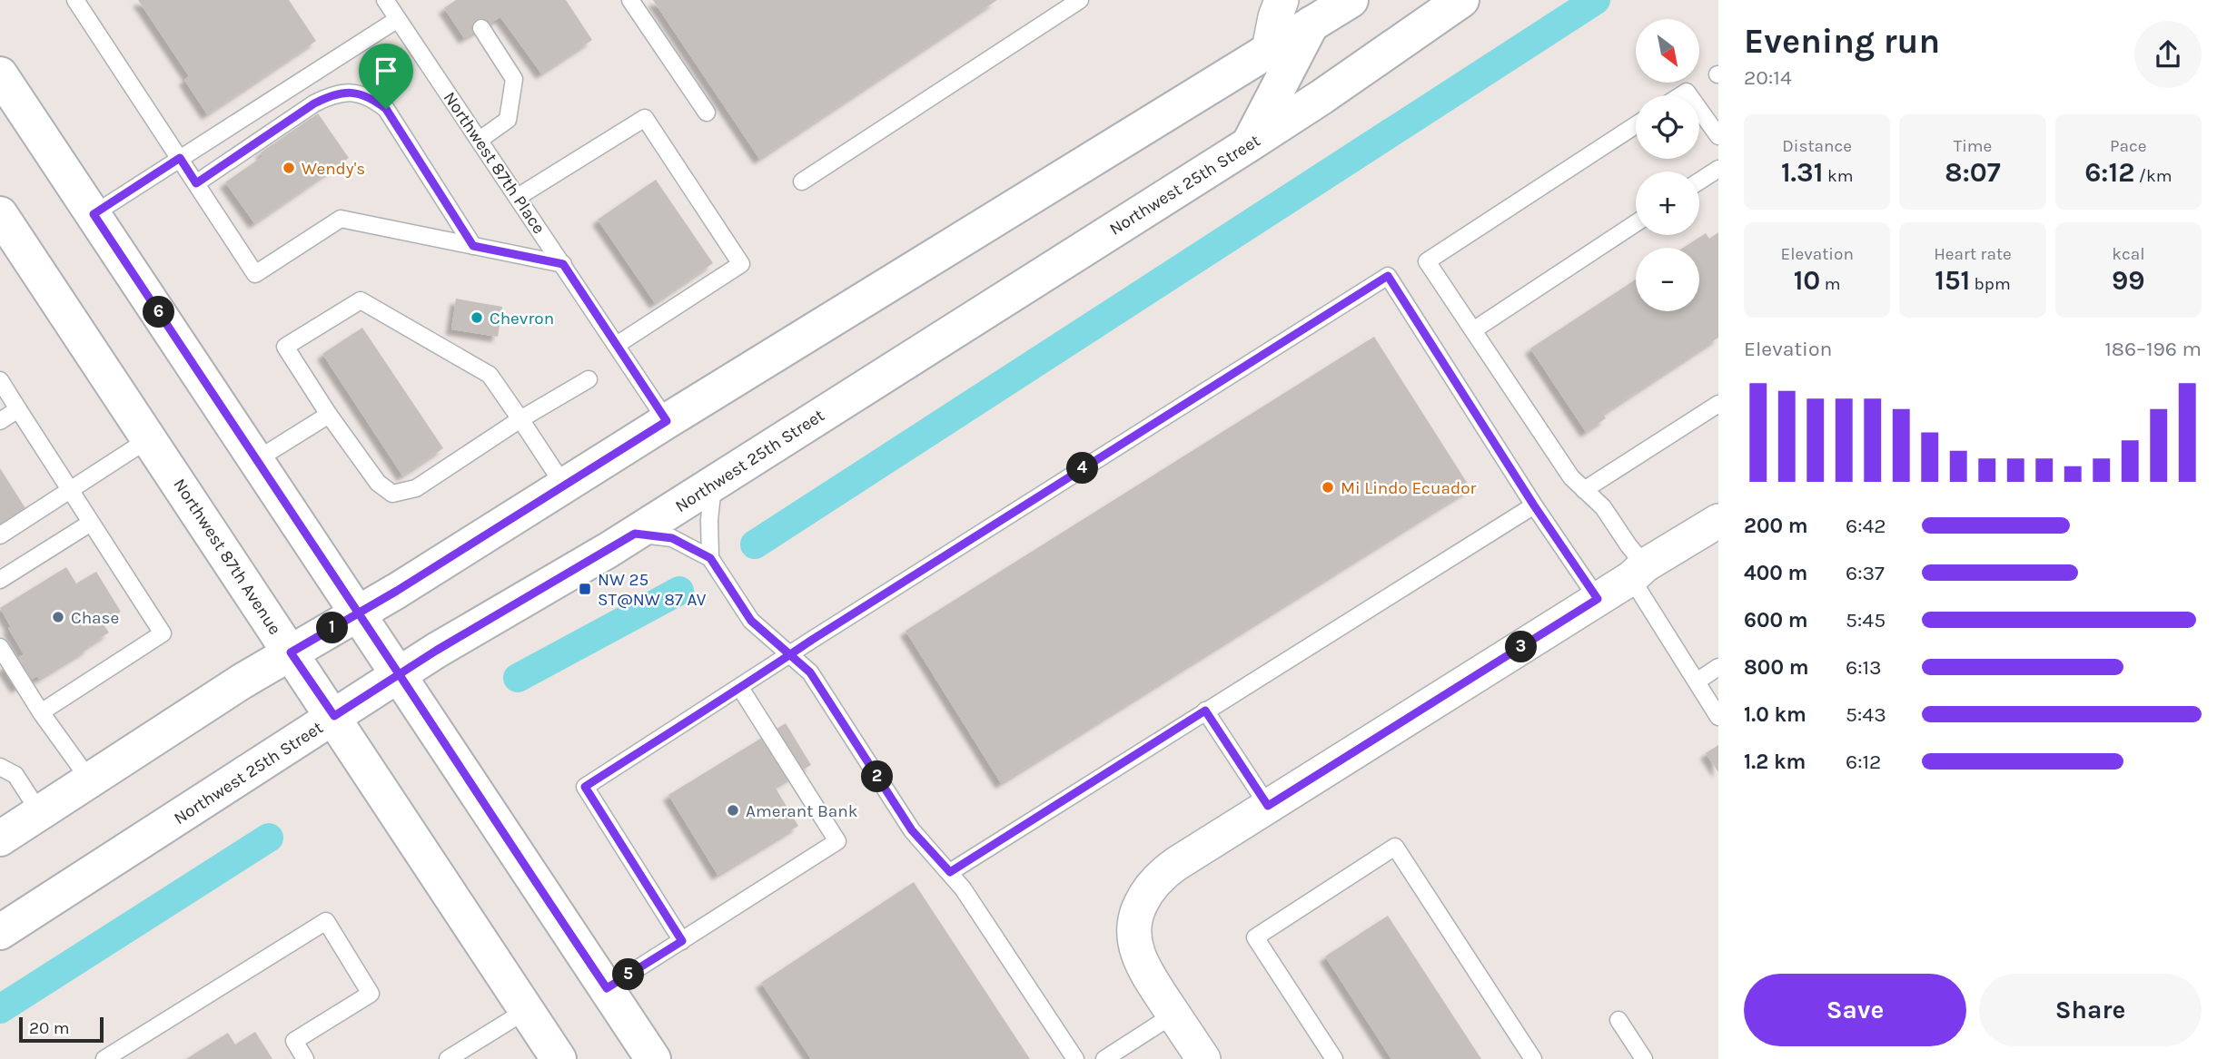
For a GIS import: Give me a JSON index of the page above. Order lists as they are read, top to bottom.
{
  "streets": {
    "main road": ["Northwest 25th Street", "Northwest 87th Avenue"],
    "lane": ["Northwest 87th Place"]
  },
  "crossings": [
    ["Northwest 25th Street", "Northwest 87th Avenue"]
  ],
  "places": {
    "other": [
      "Wendy's",
      "Chevron",
      "Mi Lindo Ecuador",
      "Chase",
      "Amerant Bank"
    ],
    "transit": ["NW 25 ST@NW 87 AV"]
  },
  "scale_bar": "20 m",
  "north": "bottom right",
  "page": {
    "heading": ["Evening run", "20:14"],
    "map_buttons": ["+", "−"],
    "stats": [
      ["Distance", "1.31 km"],
      ["Time", "8:07"],
      ["Pace", "6:12 /km"],
      ["Elevation", "10 m"],
      ["Heart rate", "151 bpm"],
      ["kcal", "99"]
    ],
    "pins": [
      "6",
      "4",
      "1",
      "3",
      "2",
      "5"
    ],
    "chart": ["Elevation", "186–196 m"],
    "list": [
      {
        "name": "200 m",
        "note": "6:42"
      },
      {
        "name": "400 m",
        "note": "6:37"
      },
      {
        "name": "600 m",
        "note": "5:45"
      },
      {
        "name": "800 m",
        "note": "6:13"
      },
      {
        "name": "1.0 km",
        "note": "5:43"
      },
      {
        "name": "1.2 km",
        "note": "6:12"
      }
    ],
    "buttons": ["Save", "Share"],
    "scale": "20 m"
  }
}
